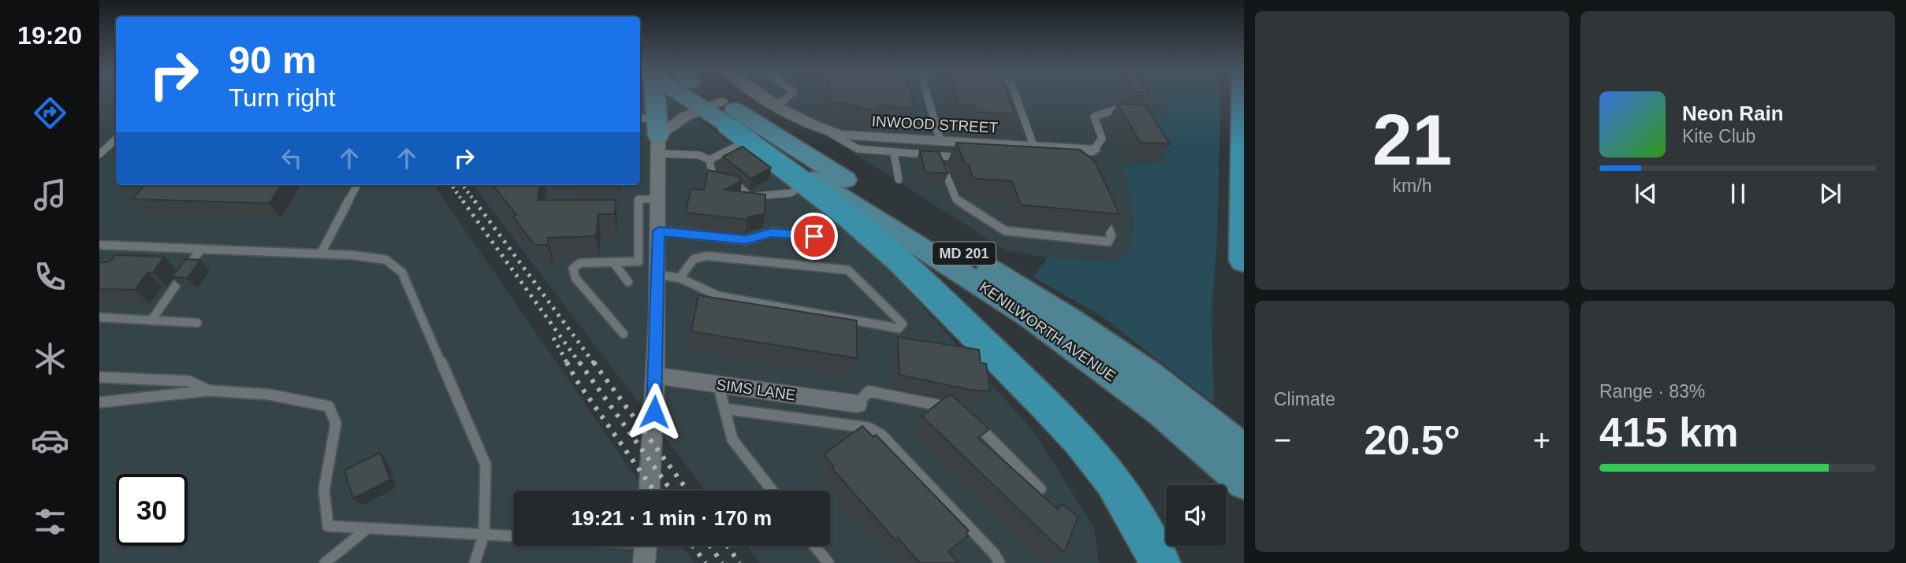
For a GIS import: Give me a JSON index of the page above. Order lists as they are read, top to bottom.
{
  "streets": {
    "main road": ["MD 201", "KENILWORTH AVENUE"],
    "street": ["INWOOD STREET", "SIMS LANE"]
  },
  "page": {
    "tabs": "19:20",
    "tile": [
      ["21", "km/h"],
      "Climate",
      ["Range · 83%", "415 km"]
    ],
    "turn": ["90 m", "Turn right"],
    "song": ["Neon Rain", "Kite Club"],
    "heat": ["−", "20.5°", "+"],
    "limit": "30",
    "trip": "19:21 · 1 min · 170 m"
  }
}
